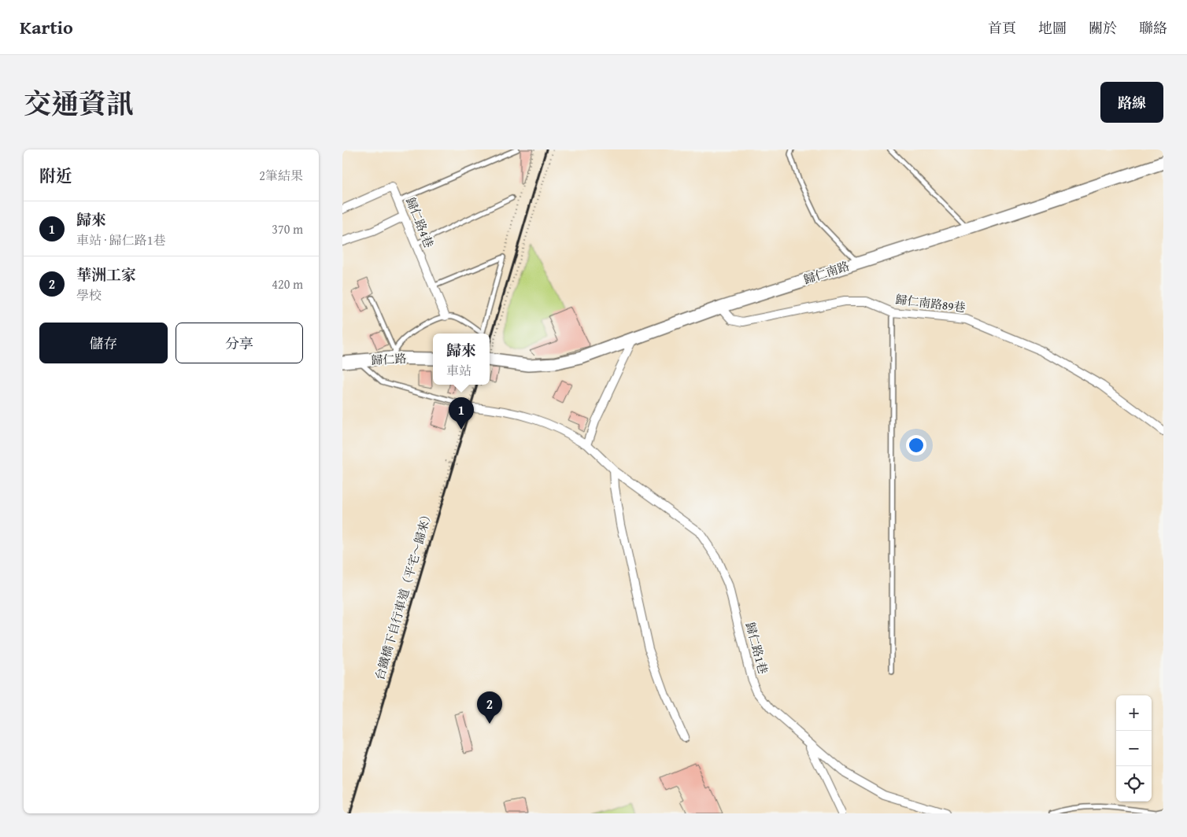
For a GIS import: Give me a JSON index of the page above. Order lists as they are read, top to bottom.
{
  "streets": {
    "street": [
      "歸仁路4巷",
      "歸仁南路",
      "歸仁南路89巷",
      "歸仁路",
      "歸仁路1巷"
    ],
    "path": ["台鐵橋下自行車道（平宅～歸來）"]
  },
  "crossings": [
    ["歸仁南路", "歸仁南路89巷"],
    ["歸仁路", "歸仁路1巷"],
    ["台鐵橋下自行車道（平宅～歸來）", "歸仁路1巷"]
  ],
  "page": {
    "header": "Kartio",
    "nav": [
      "首頁",
      "地圖",
      "關於",
      "聯絡"
    ],
    "title": "交通資訊",
    "buttons": [
      "路線",
      ["儲存", "分享"]
    ],
    "heading": ["附近", "2筆結果"],
    "list": [
      {
        "mark": "1",
        "name": "歸來",
        "note": "車站 · 歸仁路1巷",
        "value": "370 m"
      },
      {
        "mark": "2",
        "name": "華洲工家",
        "note": "學校",
        "value": "420 m"
      }
    ],
    "popup": ["歸來", "車站"],
    "pins": ["1", "2"],
    "map_buttons": ["+", "−"]
  }
}
